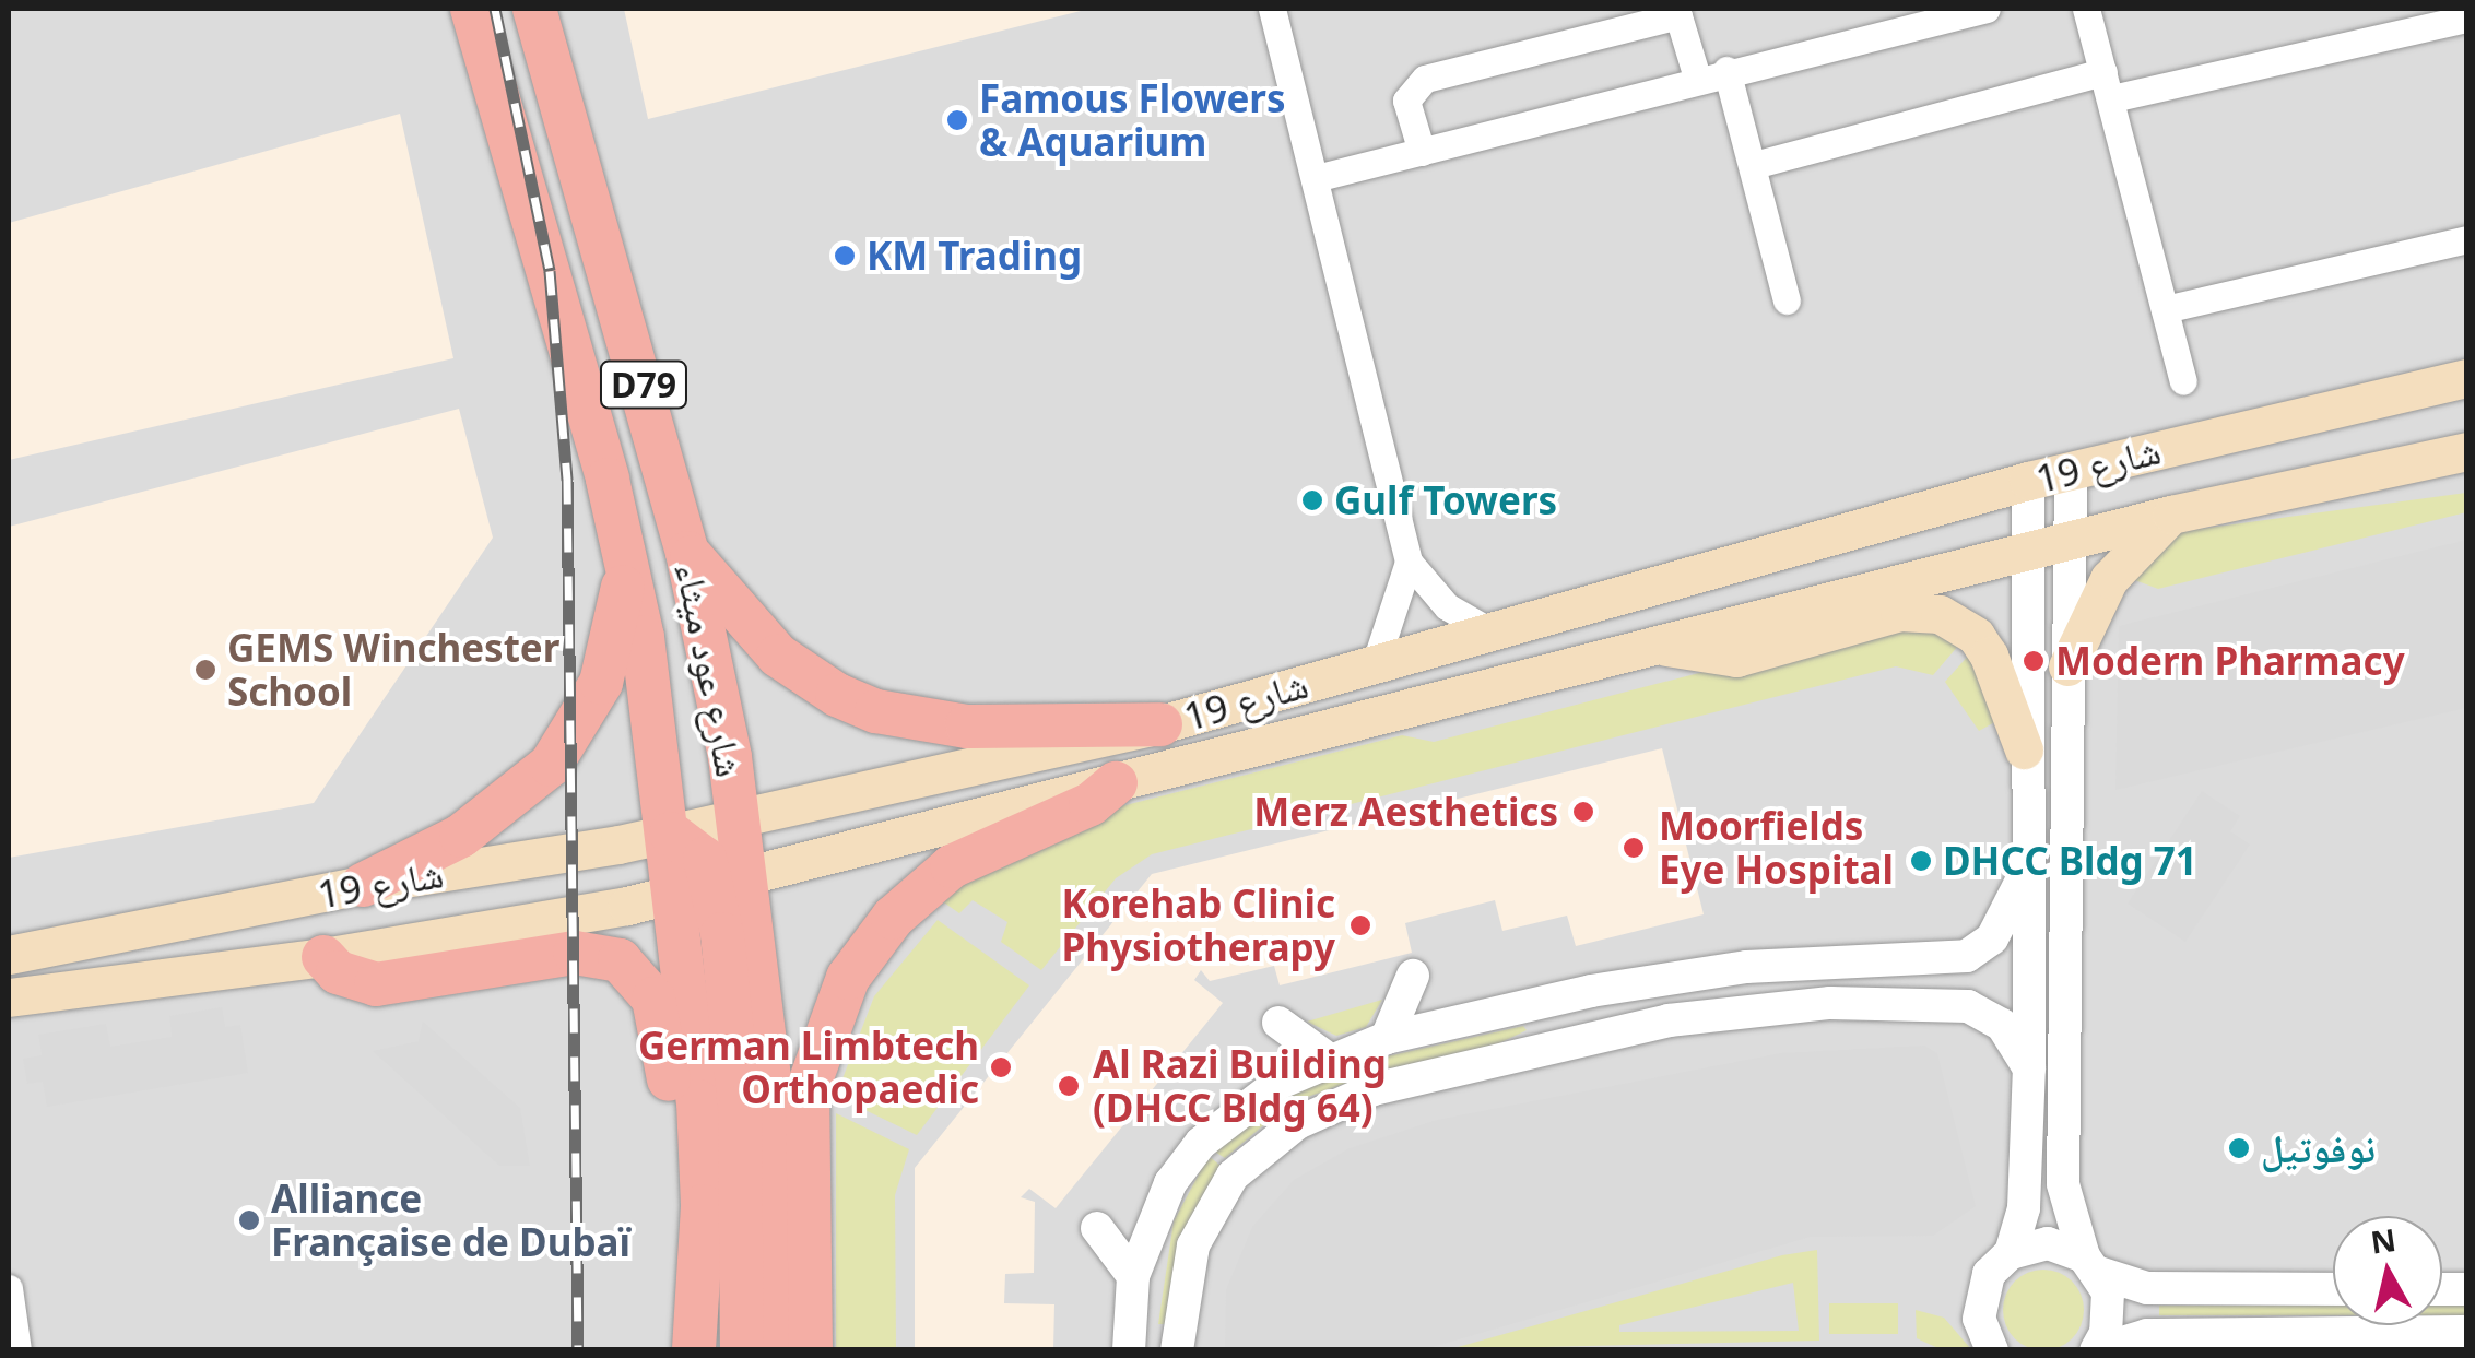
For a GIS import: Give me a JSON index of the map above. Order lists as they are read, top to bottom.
{
  "streets": {
    "main road": ["D79", "شارع 19", "شارع عود ميثاء"]
  },
  "crossings": [
    ["شارع 19", "شارع عود ميثاء"]
  ],
  "places": [
    "Famous Flowers & Aquarium",
    "KM Trading",
    "Gulf Towers",
    "Modern Pharmacy",
    "GEMS Winchester School",
    "Merz Aesthetics",
    "Moorfields Eye Hospital",
    "DHCC Bldg 71",
    "Korehab Clinic Physiotherapy",
    "German Limbtech Orthopaedic",
    "Al Razi Building (DHCC Bldg 64)",
    "نوفوتيل",
    "Alliance Française de Dubaï"
  ],
  "north": "top"
}
